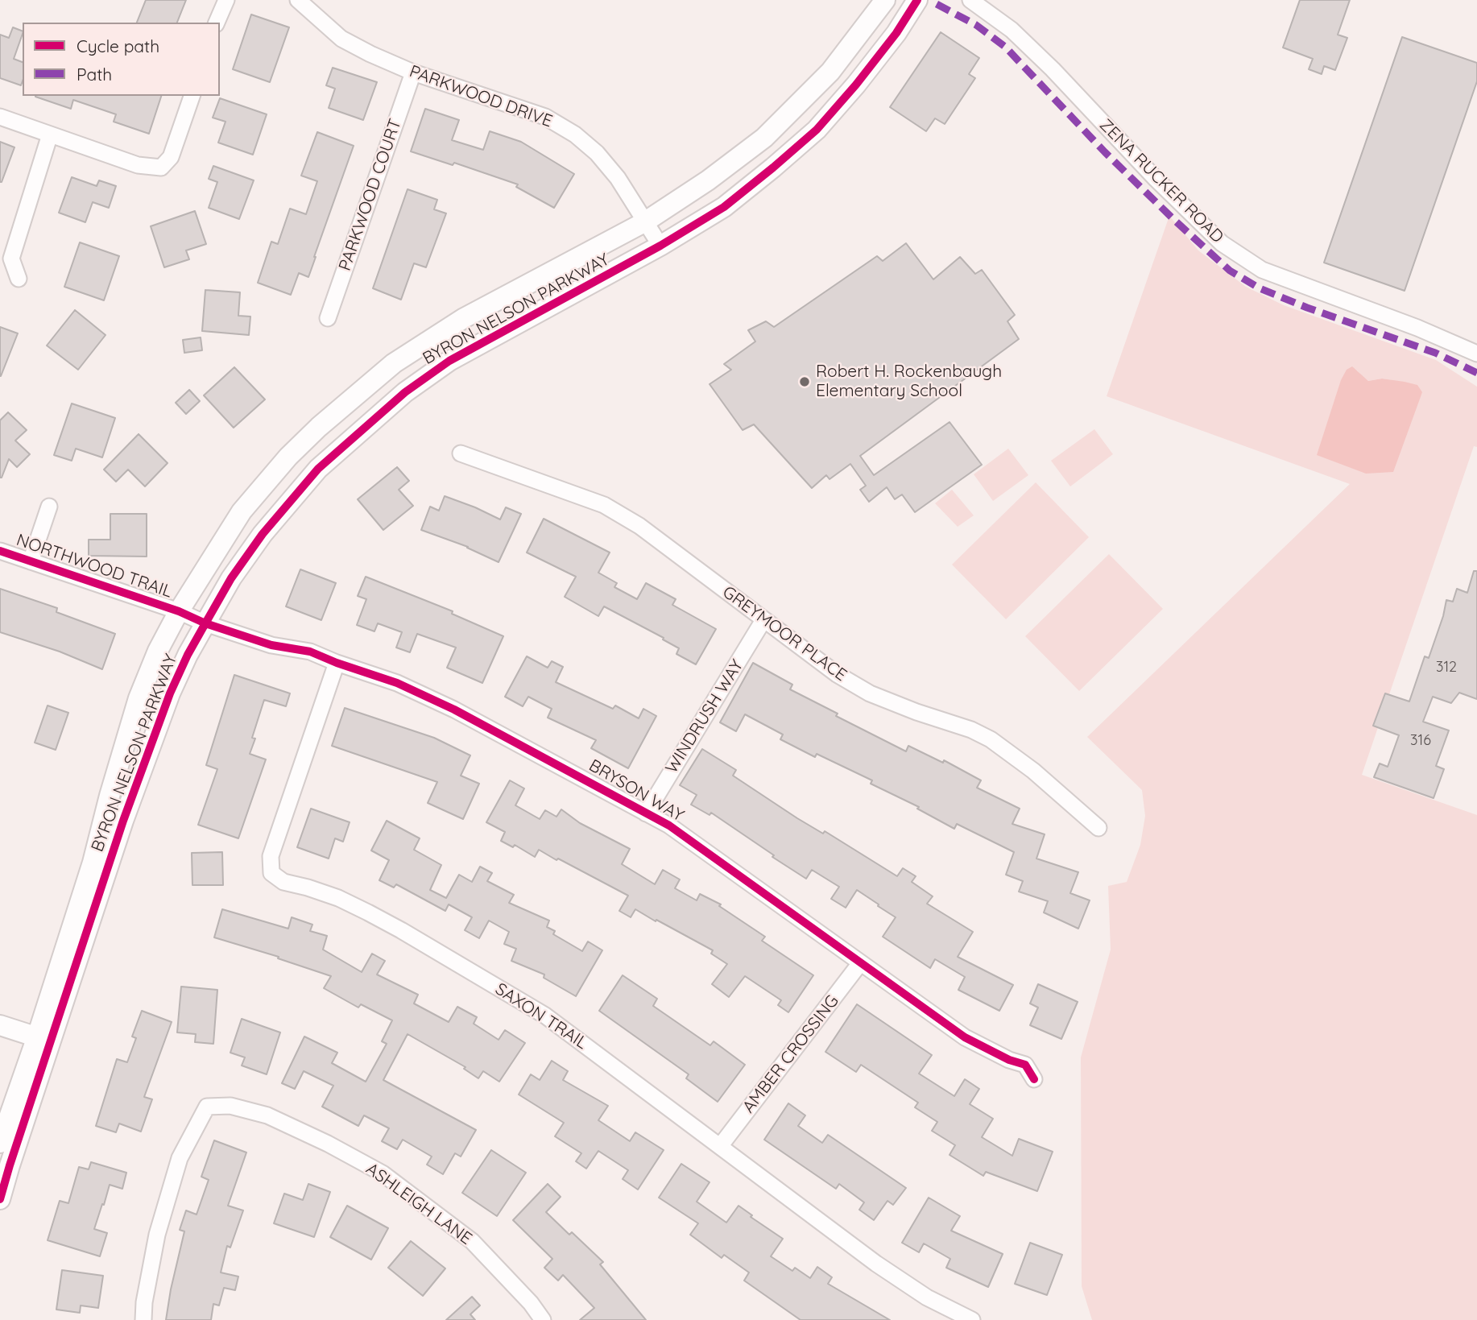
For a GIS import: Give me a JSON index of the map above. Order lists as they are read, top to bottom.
{
  "streets": {
    "street": [
      "PARKWOOD DRIVE",
      "ZENA RUCKER ROAD",
      "PARKWOOD COURT",
      "BYRON NELSON PARKWAY",
      "NORTHWOOD TRAIL",
      "GREYMOOR PLACE",
      "WINDRUSH WAY",
      "BRYSON WAY",
      "SAXON TRAIL",
      "AMBER CROSSING",
      "ASHLEIGH LANE"
    ]
  },
  "crossings": [
    ["PARKWOOD DRIVE", "PARKWOOD COURT"],
    ["PARKWOOD DRIVE", "BYRON NELSON PARKWAY"],
    ["BYRON NELSON PARKWAY", "NORTHWOOD TRAIL"],
    ["BYRON NELSON PARKWAY", "BRYSON WAY"],
    ["NORTHWOOD TRAIL", "BRYSON WAY"],
    ["GREYMOOR PLACE", "WINDRUSH WAY"],
    ["WINDRUSH WAY", "BRYSON WAY"],
    ["BRYSON WAY", "SAXON TRAIL"],
    ["BRYSON WAY", "AMBER CROSSING"],
    ["SAXON TRAIL", "AMBER CROSSING"]
  ],
  "places": ["Robert H. Rockenbaugh Elementary School"],
  "house_numbers": ["312", "316"],
  "legend": ["Cycle path", "Path"]
}
